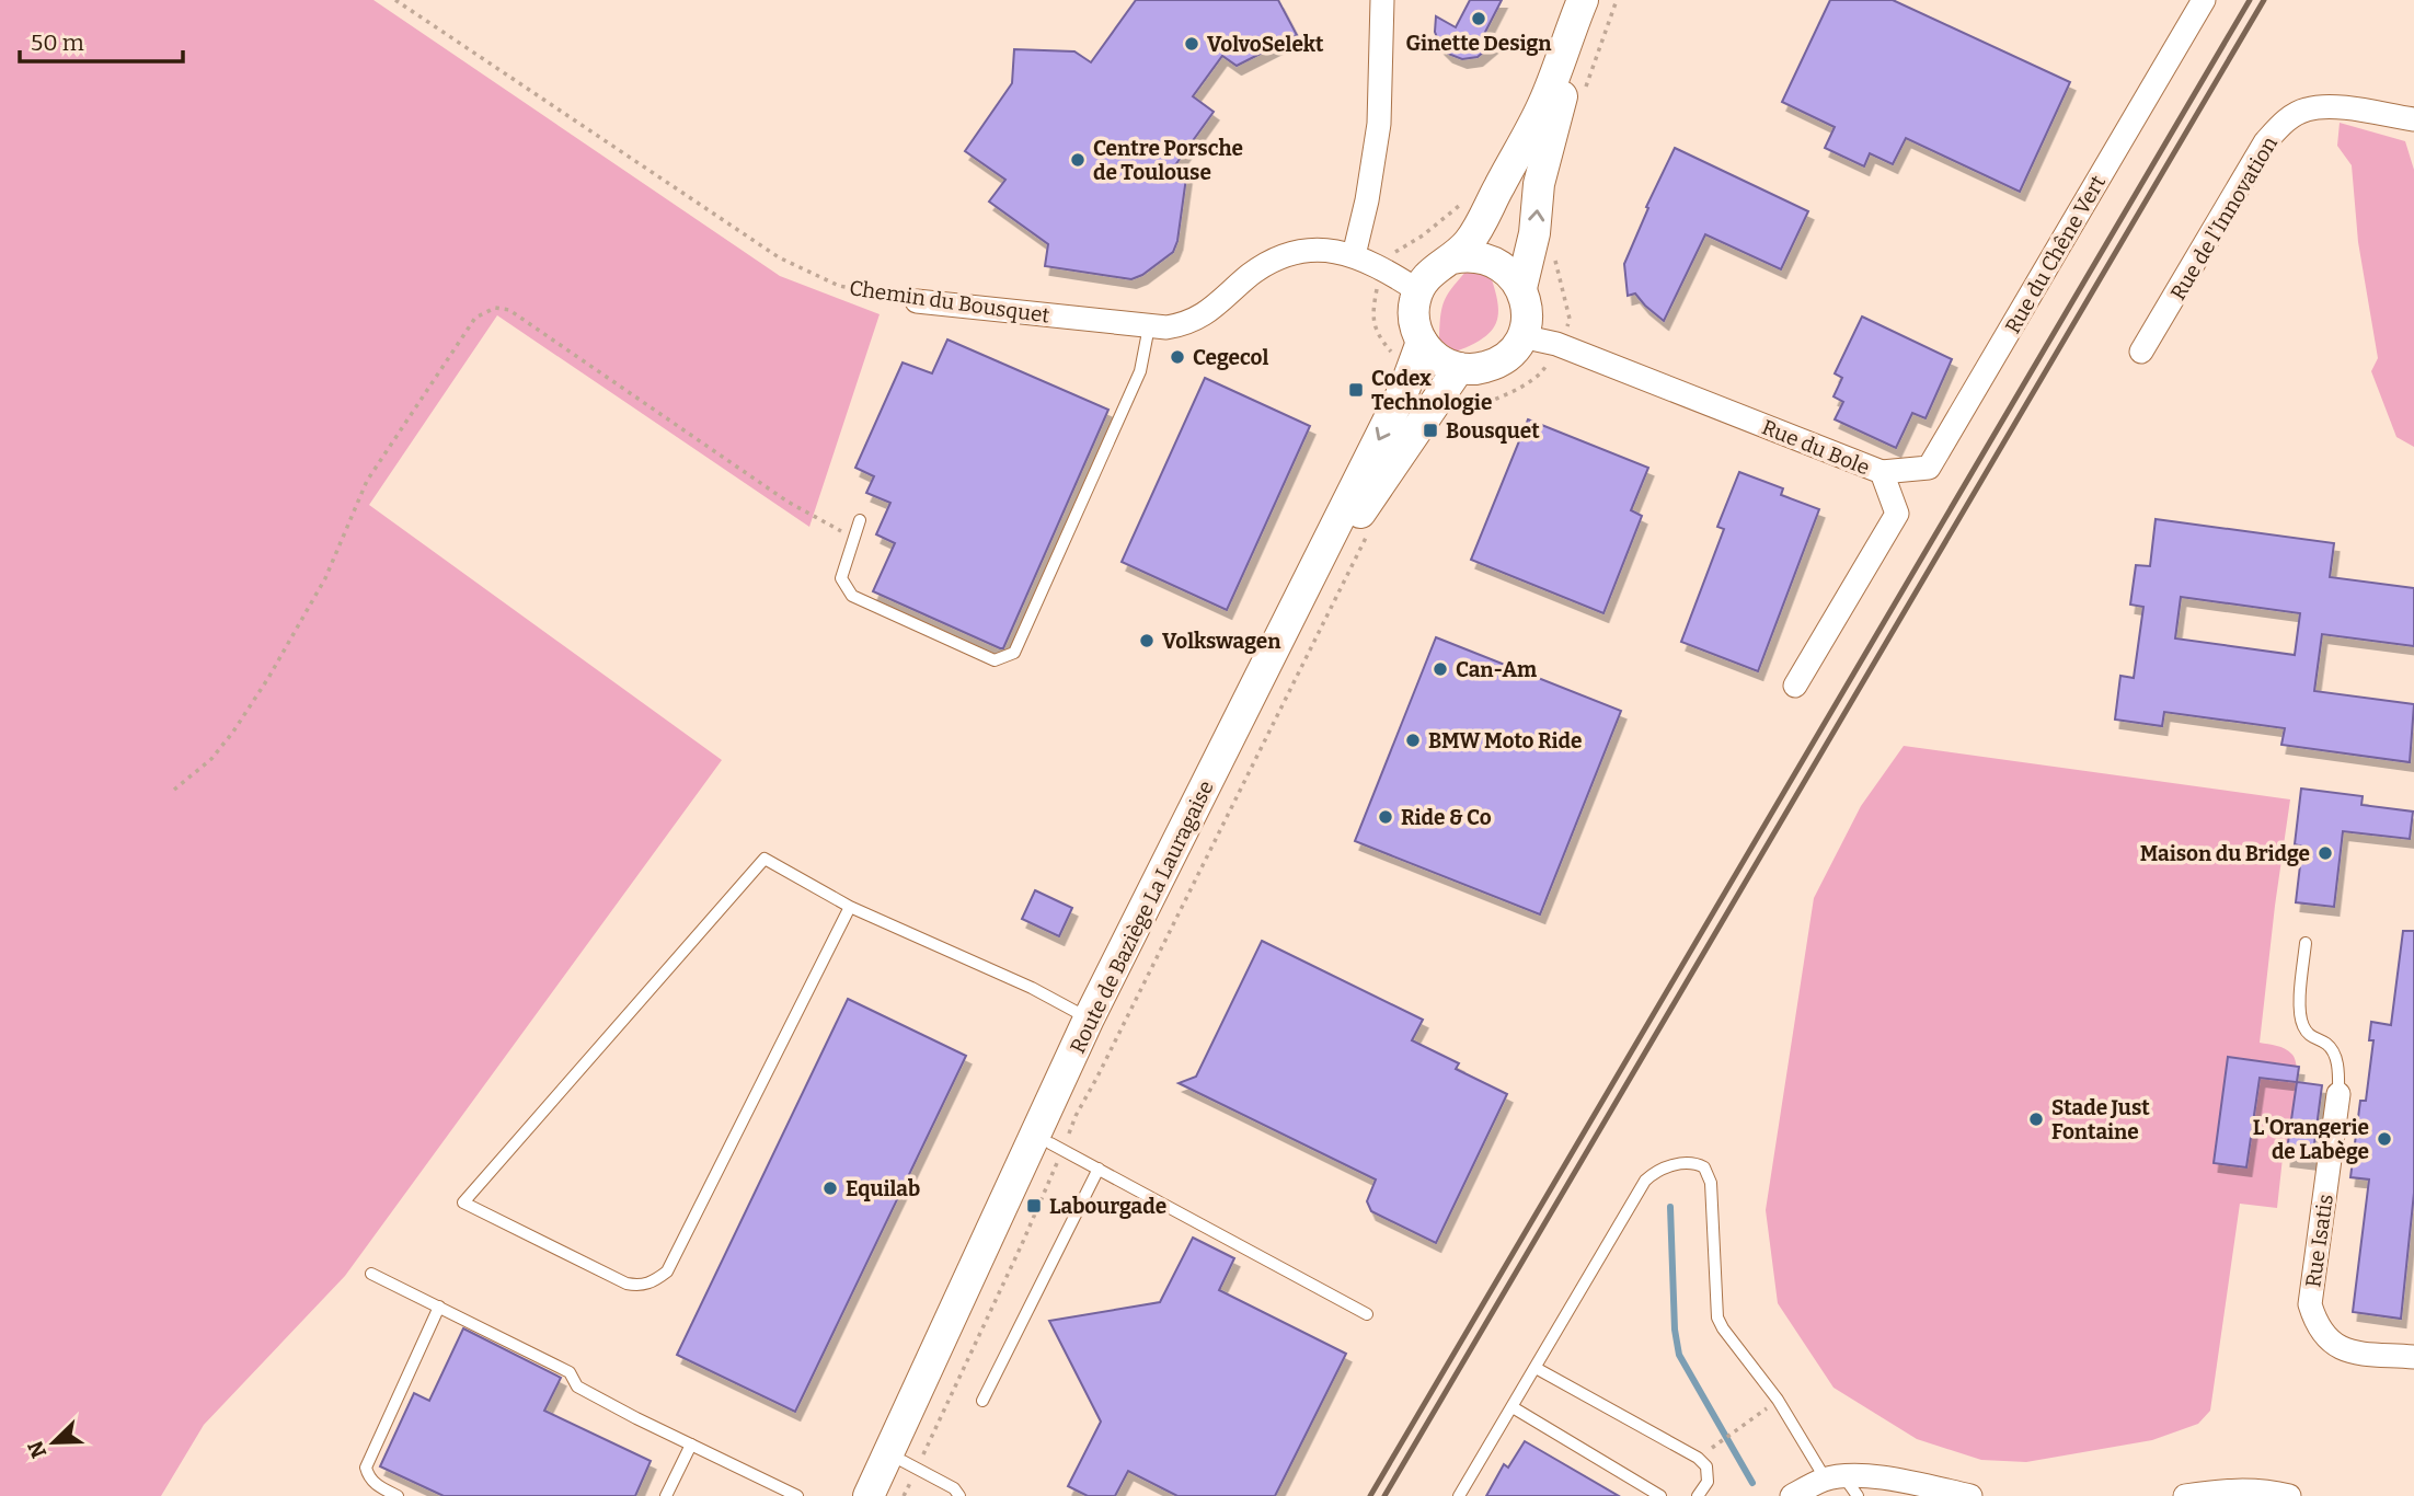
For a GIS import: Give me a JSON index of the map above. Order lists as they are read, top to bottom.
{
  "streets": {
    "main road": ["Route de Baziège La Lauragaise"],
    "street": [
      "Rue de l'Innovation",
      "Rue du Chêne Vert",
      "Chemin du Bousquet",
      "Rue du Bole",
      "Rue Isatis"
    ]
  },
  "crossings": [
    ["Rue du Chêne Vert", "Rue du Bole"],
    ["Chemin du Bousquet", "Rue du Bole"],
    ["Chemin du Bousquet", "Route de Baziège La Lauragaise"],
    ["Rue du Bole", "Route de Baziège La Lauragaise"]
  ],
  "places": {
    "other": [
      "Ginette Design",
      "VolvoSelekt",
      "Centre Porsche de Toulouse",
      "Cegecol",
      "Volkswagen",
      "Can-Am",
      "BMW Moto Ride",
      "Ride & Co",
      "Maison du Bridge",
      "Stade Just Fontaine",
      "L'Orangerie de Labège",
      "Equilab"
    ],
    "transit": ["Codex Technologie", "Bousquet", "Labourgade"]
  },
  "scale_bar": "50 m",
  "north": "bottom left"
}
